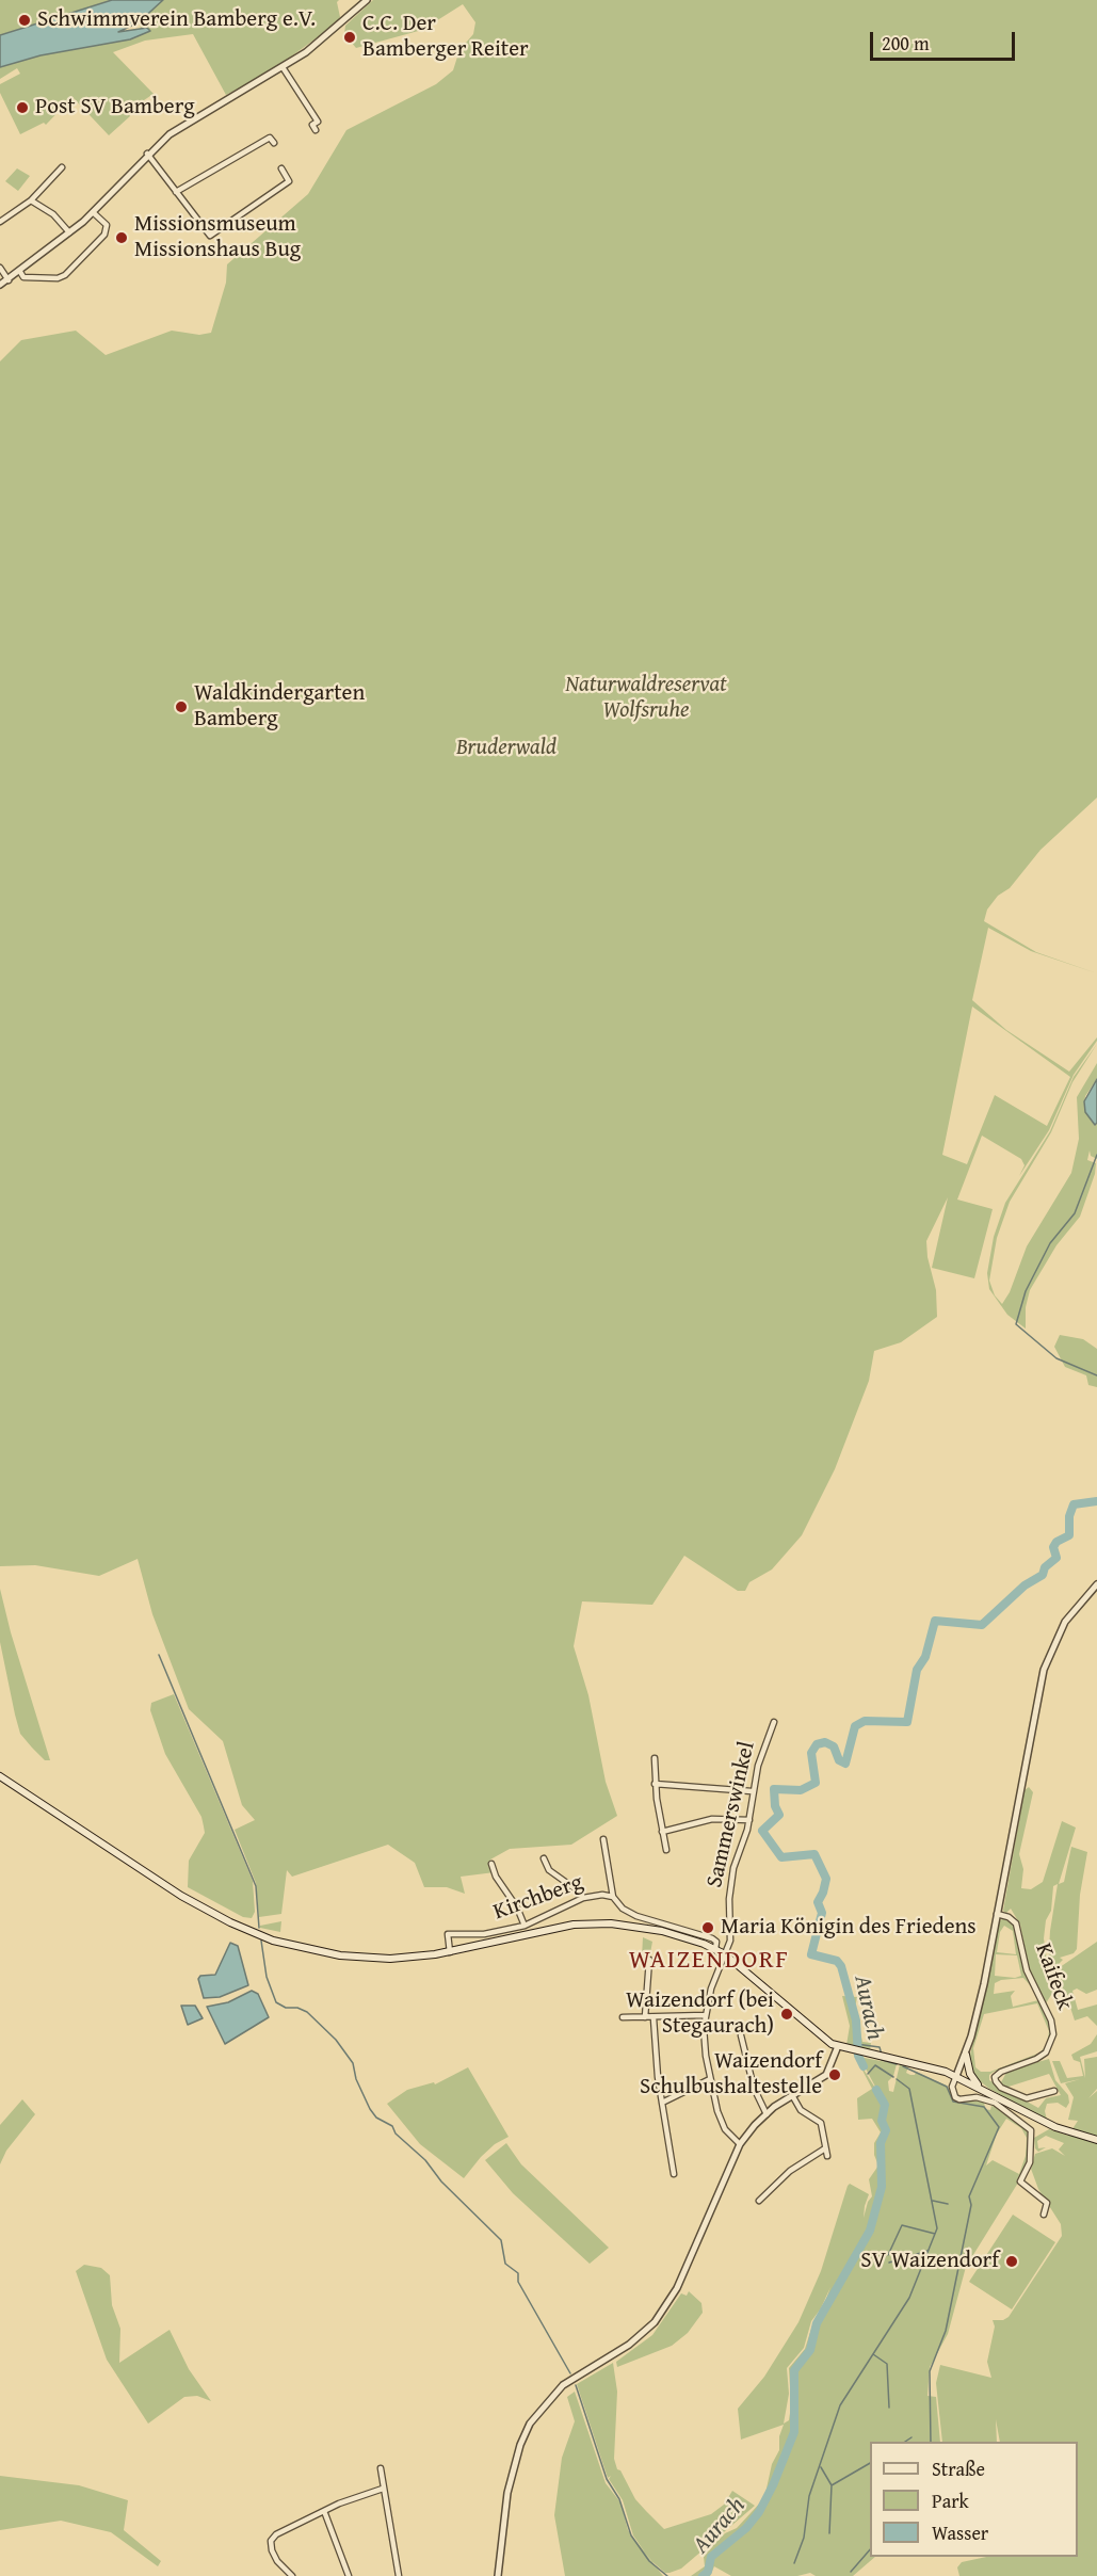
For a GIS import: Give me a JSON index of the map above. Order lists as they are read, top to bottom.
{
  "streets": {
    "street": ["Sammerswinkel", "Kirchberg", "Kaifeck"]
  },
  "districts": ["WAIZENDORF"],
  "water": ["Aurach"],
  "parks": ["Naturwaldreservat Wolfsruhe", "Bruderwald"],
  "places": [
    "Schwimmverein Bamberg e.V.",
    "C.C. Der Bamberger Reiter",
    "Post SV Bamberg",
    "Missionsmuseum Missionshaus Bug",
    "Waldkindergarten Bamberg",
    "Maria Königin des Friedens",
    "Waizendorf (bei Stegaurach)",
    "Waizendorf Schulbushaltestelle",
    "SV Waizendorf"
  ],
  "legend": ["Straße", "Park", "Wasser"],
  "scale_bar": "200 m"
}
